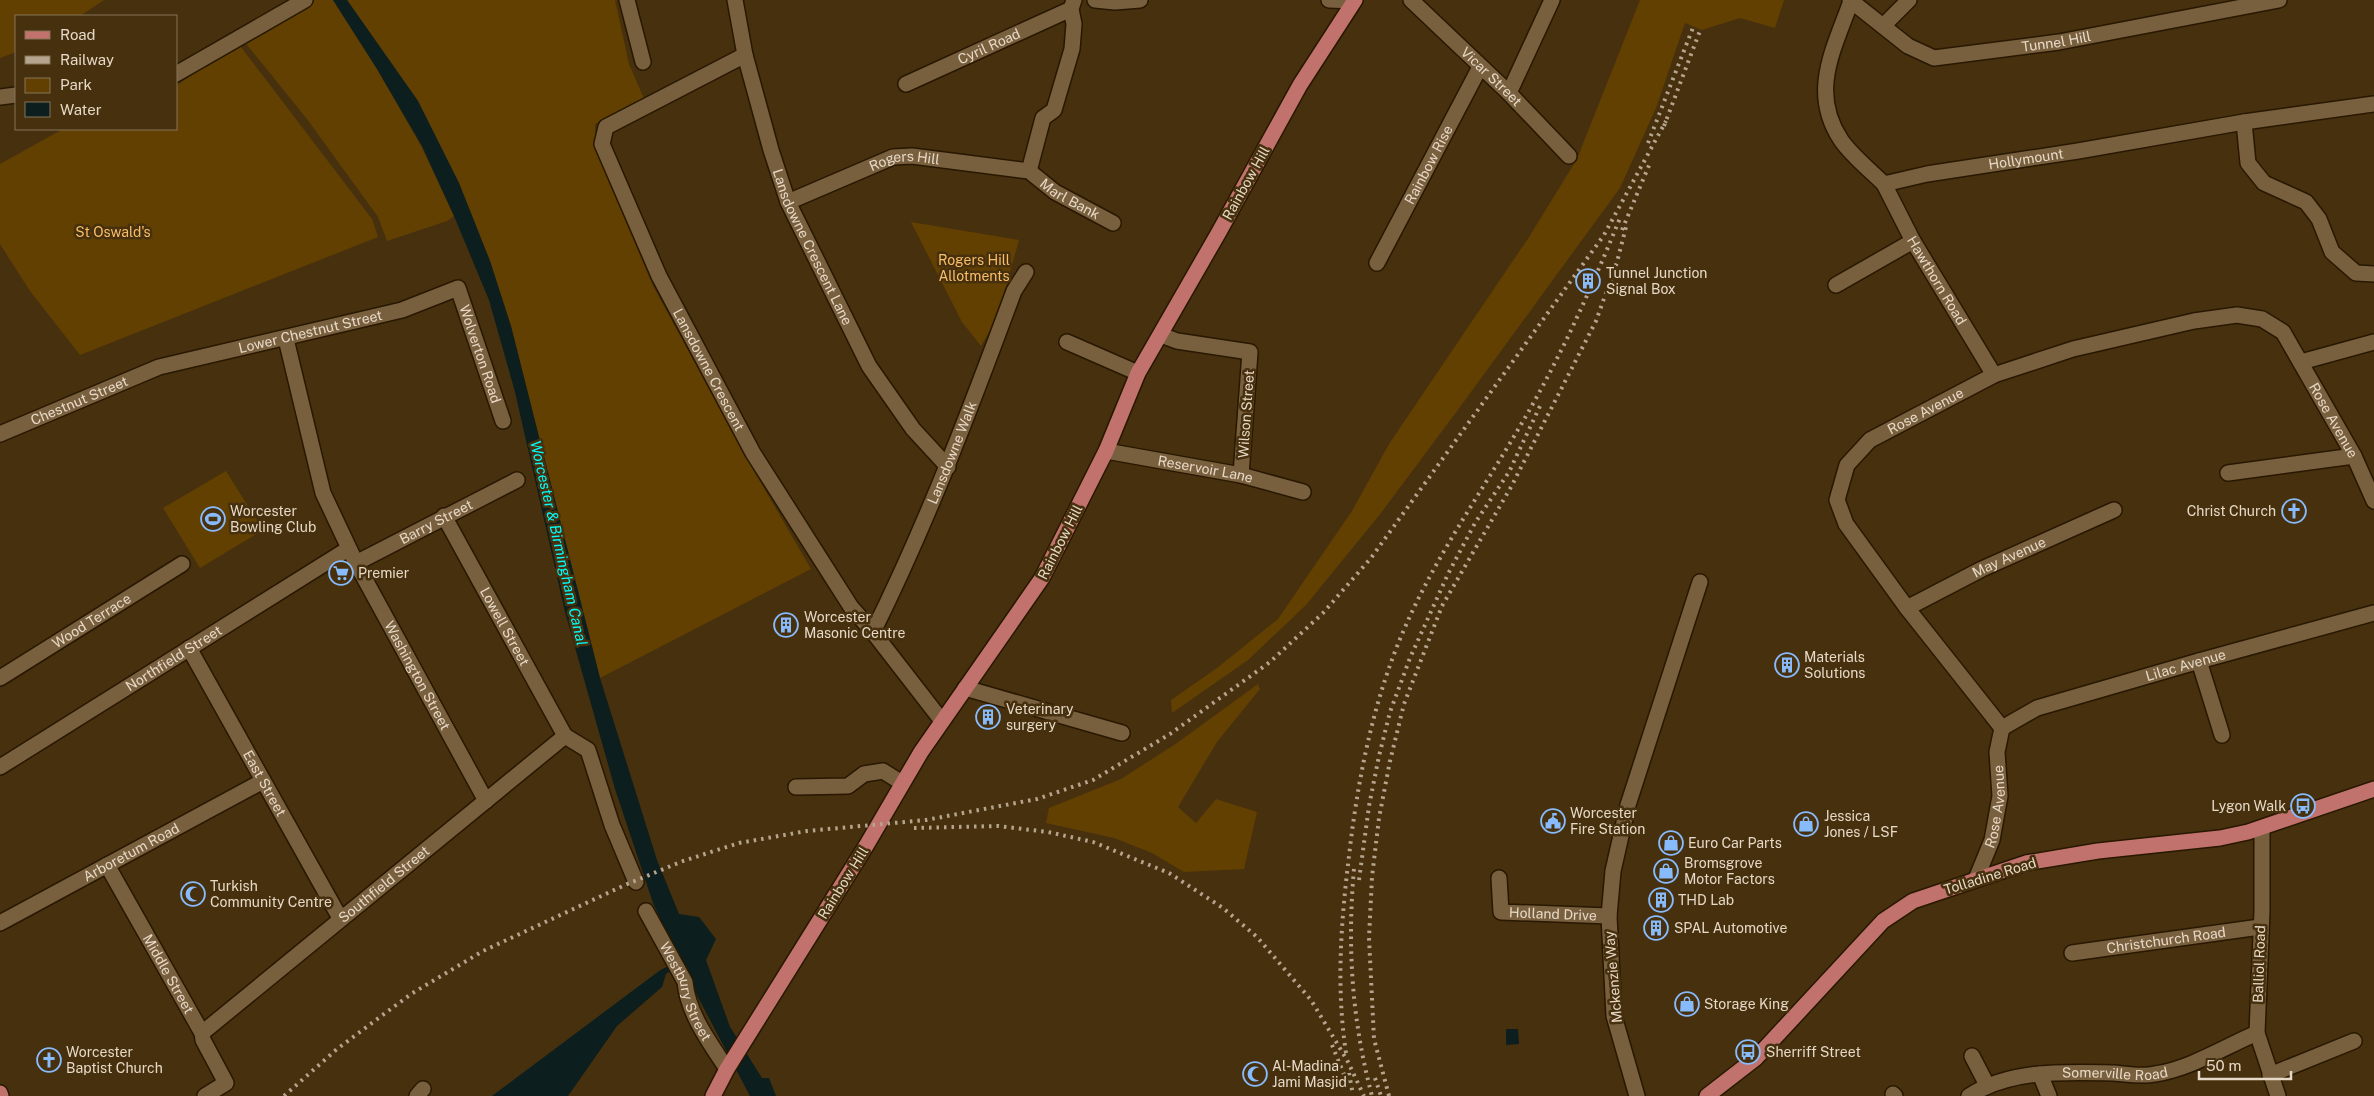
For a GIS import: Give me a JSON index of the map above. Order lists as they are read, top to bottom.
{
  "streets": {
    "main road": ["Rainbow Hill", "Tolladine Road"],
    "street": [
      "Tunnel Hill",
      "Cyril Road",
      "Vicar Street",
      "Hollymount",
      "Rogers Hill",
      "Rainbow Rise",
      "Marl Bank",
      "Lansdowne Crescent Lane",
      "Hawthorn Road",
      "Lower Chestnut Street",
      "Wolverton Road",
      "Lansdowne Crescent",
      "Chestnut Street",
      "Rose Avenue",
      "Wilson Street",
      "Lansdowne Walk",
      "Reservoir Lane",
      "Barry Street",
      "May Avenue",
      "Wood Terrace",
      "Lowell Street",
      "Northfield Street",
      "Lilac Avenue",
      "Washington Street",
      "East Street",
      "Arboretum Road",
      "Southfield Street",
      "Holland Drive",
      "Christchurch Road",
      "Balliol Road",
      "Middle Street",
      "Mckenzie Way",
      "Westbury Street",
      "Somerville Road"
    ]
  },
  "crossings": [
    ["Vicar Street", "Rainbow Rise"],
    ["Hollymount", "Hawthorn Road"],
    ["Rogers Hill", "Marl Bank"],
    ["Rogers Hill", "Lansdowne Crescent Lane"],
    ["Rainbow Hill", "Lansdowne Crescent"],
    ["Rainbow Hill", "Wilson Street"],
    ["Rainbow Hill", "Reservoir Lane"],
    ["Rainbow Hill", "Westbury Street"],
    ["Lansdowne Crescent Lane", "Lansdowne Crescent"],
    ["Lansdowne Crescent Lane", "Lansdowne Walk"],
    ["Hawthorn Road", "Rose Avenue"],
    ["Lower Chestnut Street", "Wolverton Road"],
    ["Lower Chestnut Street", "Chestnut Street"],
    ["Lower Chestnut Street", "Washington Street"],
    ["Lansdowne Crescent", "Lansdowne Walk"],
    ["Rose Avenue", "May Avenue"],
    ["Rose Avenue", "Lilac Avenue"],
    ["Rose Avenue", "Tolladine Road"],
    ["Wilson Street", "Reservoir Lane"],
    ["Barry Street", "Lowell Street"],
    ["Barry Street", "Washington Street"],
    ["Lowell Street", "Southfield Street"],
    ["Northfield Street", "Washington Street"],
    ["Northfield Street", "East Street"],
    ["Washington Street", "Southfield Street"],
    ["East Street", "Arboretum Road"],
    ["East Street", "Southfield Street"],
    ["Arboretum Road", "Middle Street"],
    ["Tolladine Road", "Balliol Road"],
    ["Southfield Street", "Middle Street"],
    ["Holland Drive", "Mckenzie Way"],
    ["Christchurch Road", "Balliol Road"],
    ["Balliol Road", "Somerville Road"]
  ],
  "water": ["Worcester & Birmingham Canal"],
  "parks": ["St Oswald's", "Rogers Hill Allotments"],
  "places": {
    "building": [
      "Tunnel Junction Signal Box",
      "Worcester Masonic Centre",
      "Materials Solutions",
      "Veterinary surgery",
      "THD Lab",
      "SPAL Automotive"
    ],
    "church": ["Christ Church", "Worcester Baptist Church"],
    "sports": ["Worcester Bowling Club"],
    "supermarket": ["Premier"],
    "bus stop": ["Lygon Walk", "Sherriff Street"],
    "public building": ["Worcester Fire Station"],
    "shop": [
      "Jessica Jones / LSF",
      "Euro Car Parts",
      "Bromsgrove Motor Factors",
      "Storage King"
    ],
    "mosque": ["Turkish Community Centre", "Al-Madina Jami Masjid"]
  },
  "legend": [
    "Road",
    "Railway",
    "Park",
    "Water"
  ],
  "scale_bar": "50 m"
}
